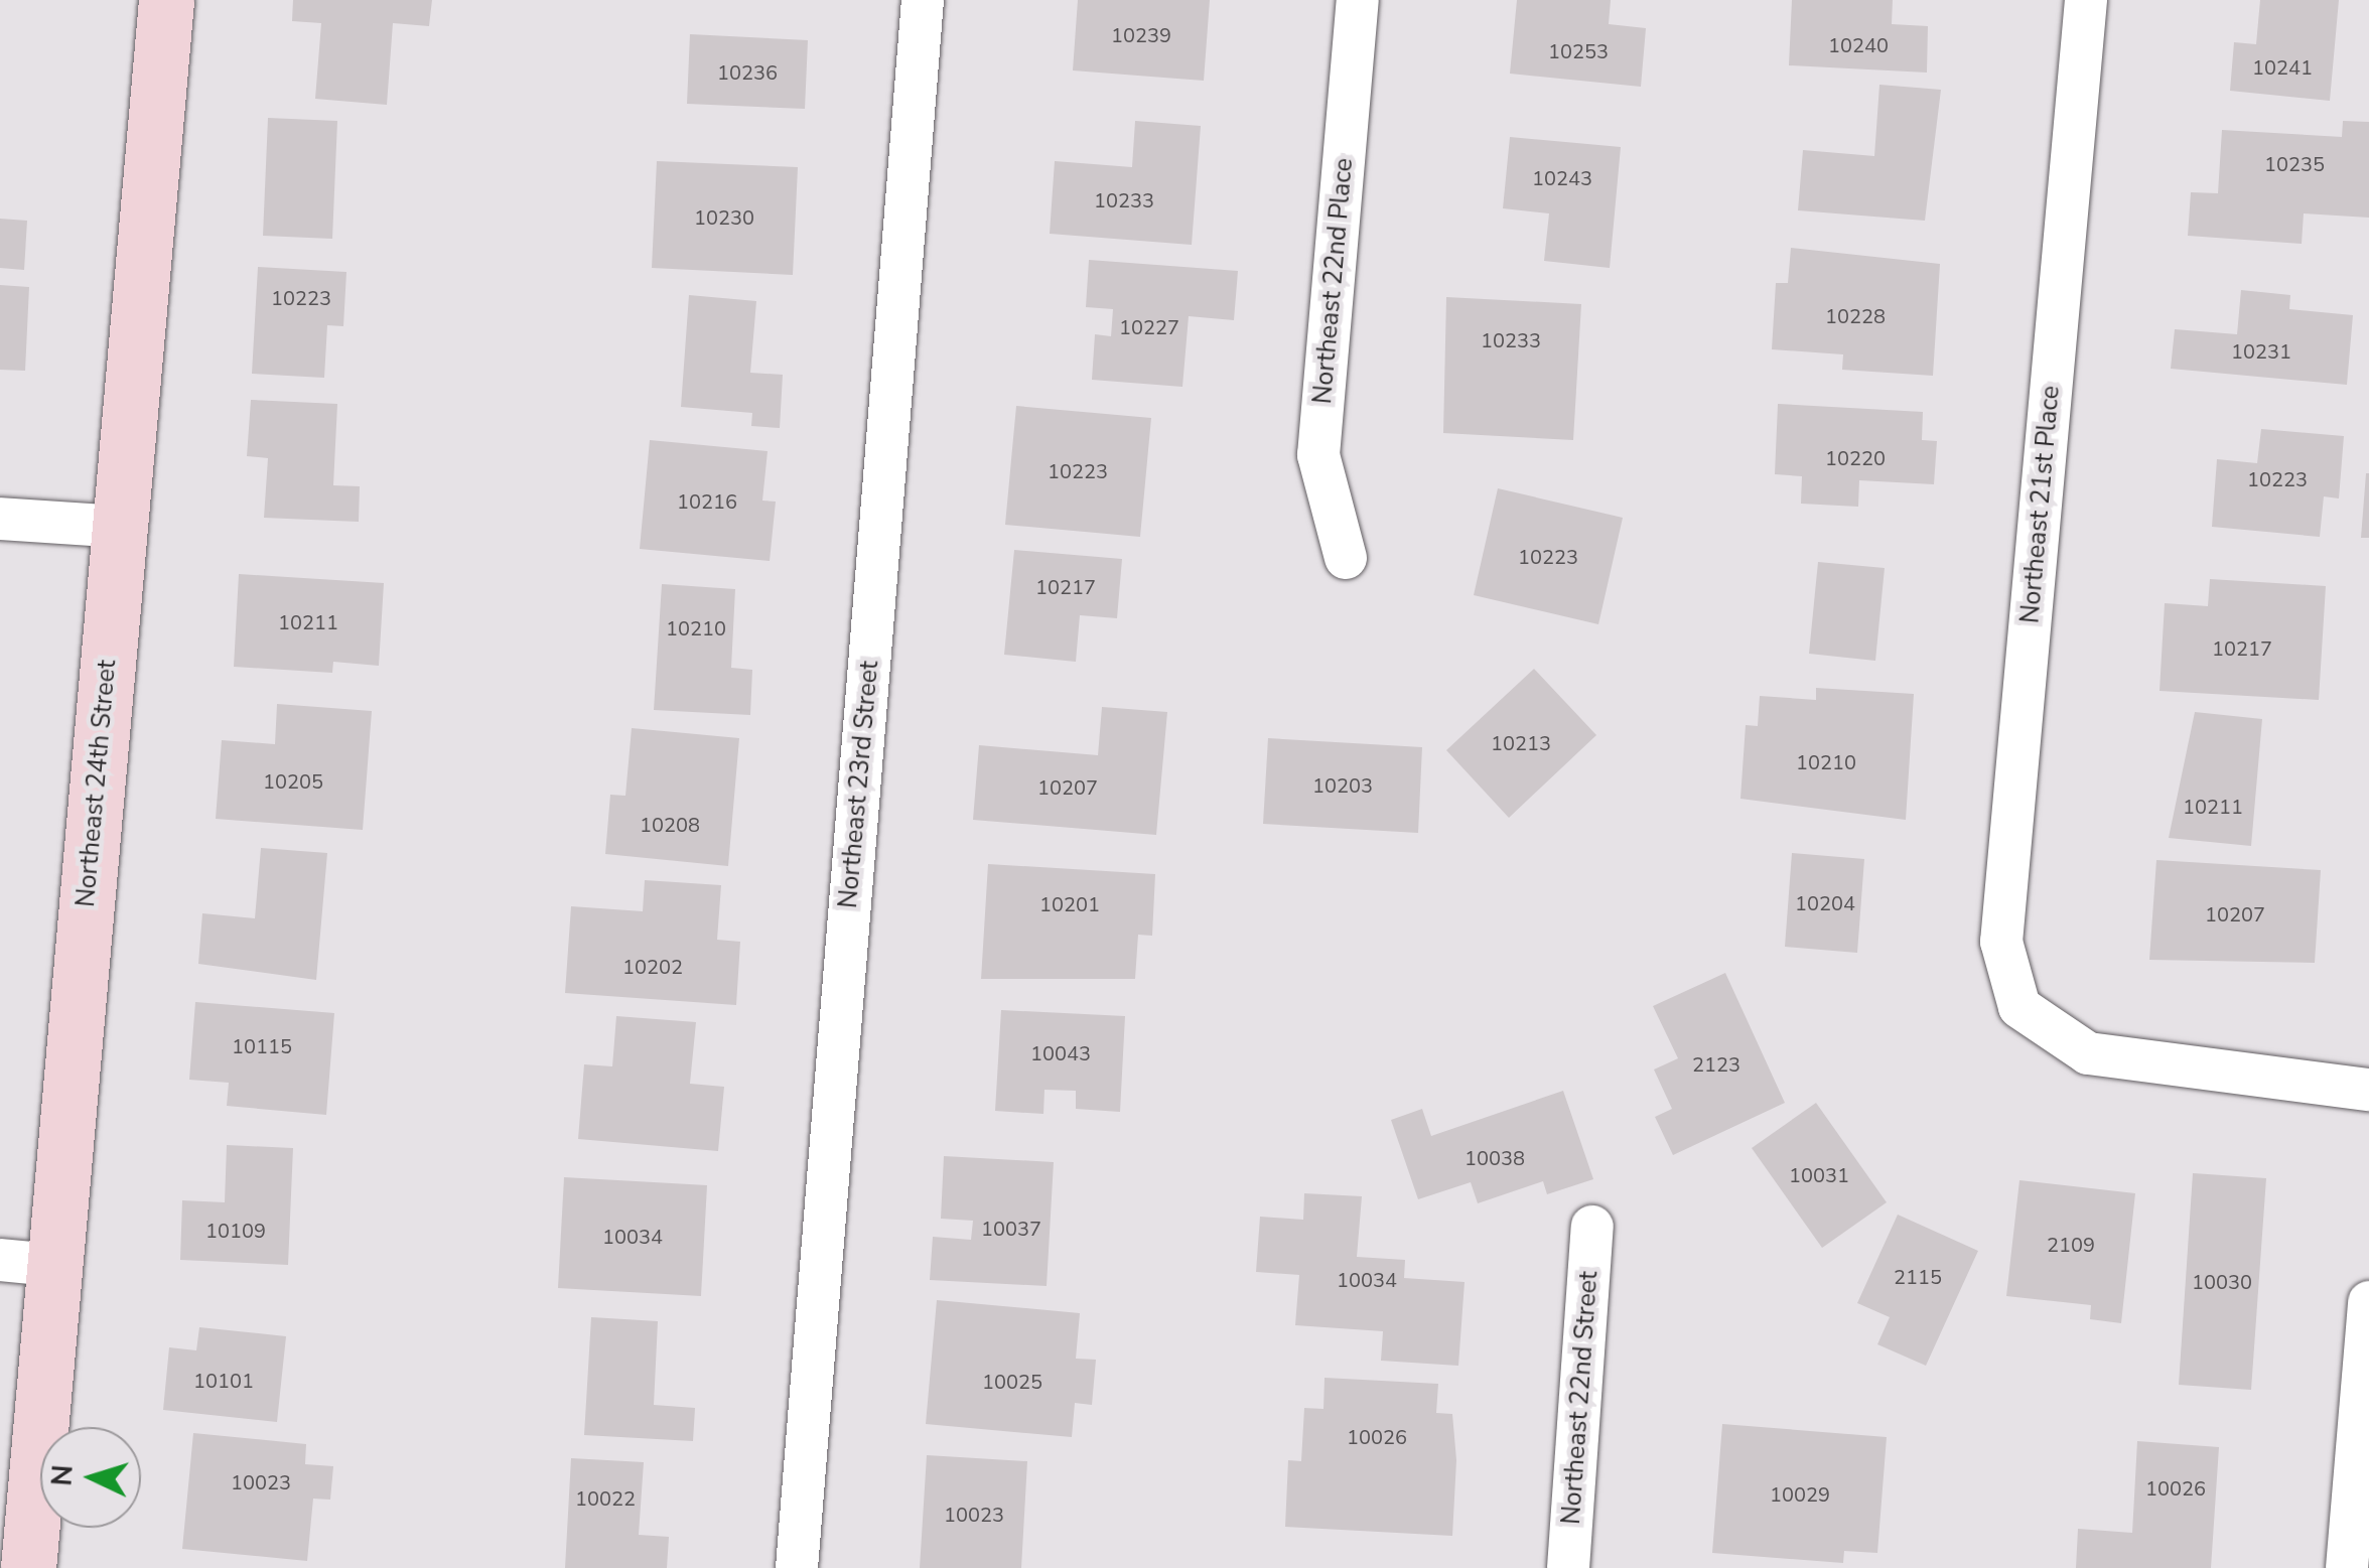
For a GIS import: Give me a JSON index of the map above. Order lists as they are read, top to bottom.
{
  "streets": {
    "main road": ["Northeast 24th Street"],
    "street": [
      "Northeast 22nd Place",
      "Northeast 21st Place",
      "Northeast 23rd Street",
      "Northeast 22nd Street"
    ]
  },
  "house_numbers": [
    "10239",
    "10240",
    "10253",
    "10241",
    "10236",
    "10235",
    "10243",
    "10233",
    "10230",
    "10223",
    "10228",
    "10227",
    "10233",
    "10231",
    "10220",
    "10223",
    "10223",
    "10216",
    "10223",
    "10217",
    "10211",
    "10210",
    "10217",
    "10213",
    "10210",
    "10205",
    "10203",
    "10207",
    "10211",
    "10208",
    "10204",
    "10201",
    "10207",
    "10202",
    "10115",
    "10043",
    "2123",
    "10038",
    "10031",
    "10037",
    "10109",
    "10034",
    "2109",
    "2115",
    "10034",
    "10030",
    "10101",
    "10025",
    "10026",
    "10023",
    "10026",
    "10029",
    "10022",
    "10023"
  ],
  "north": "left"
}
